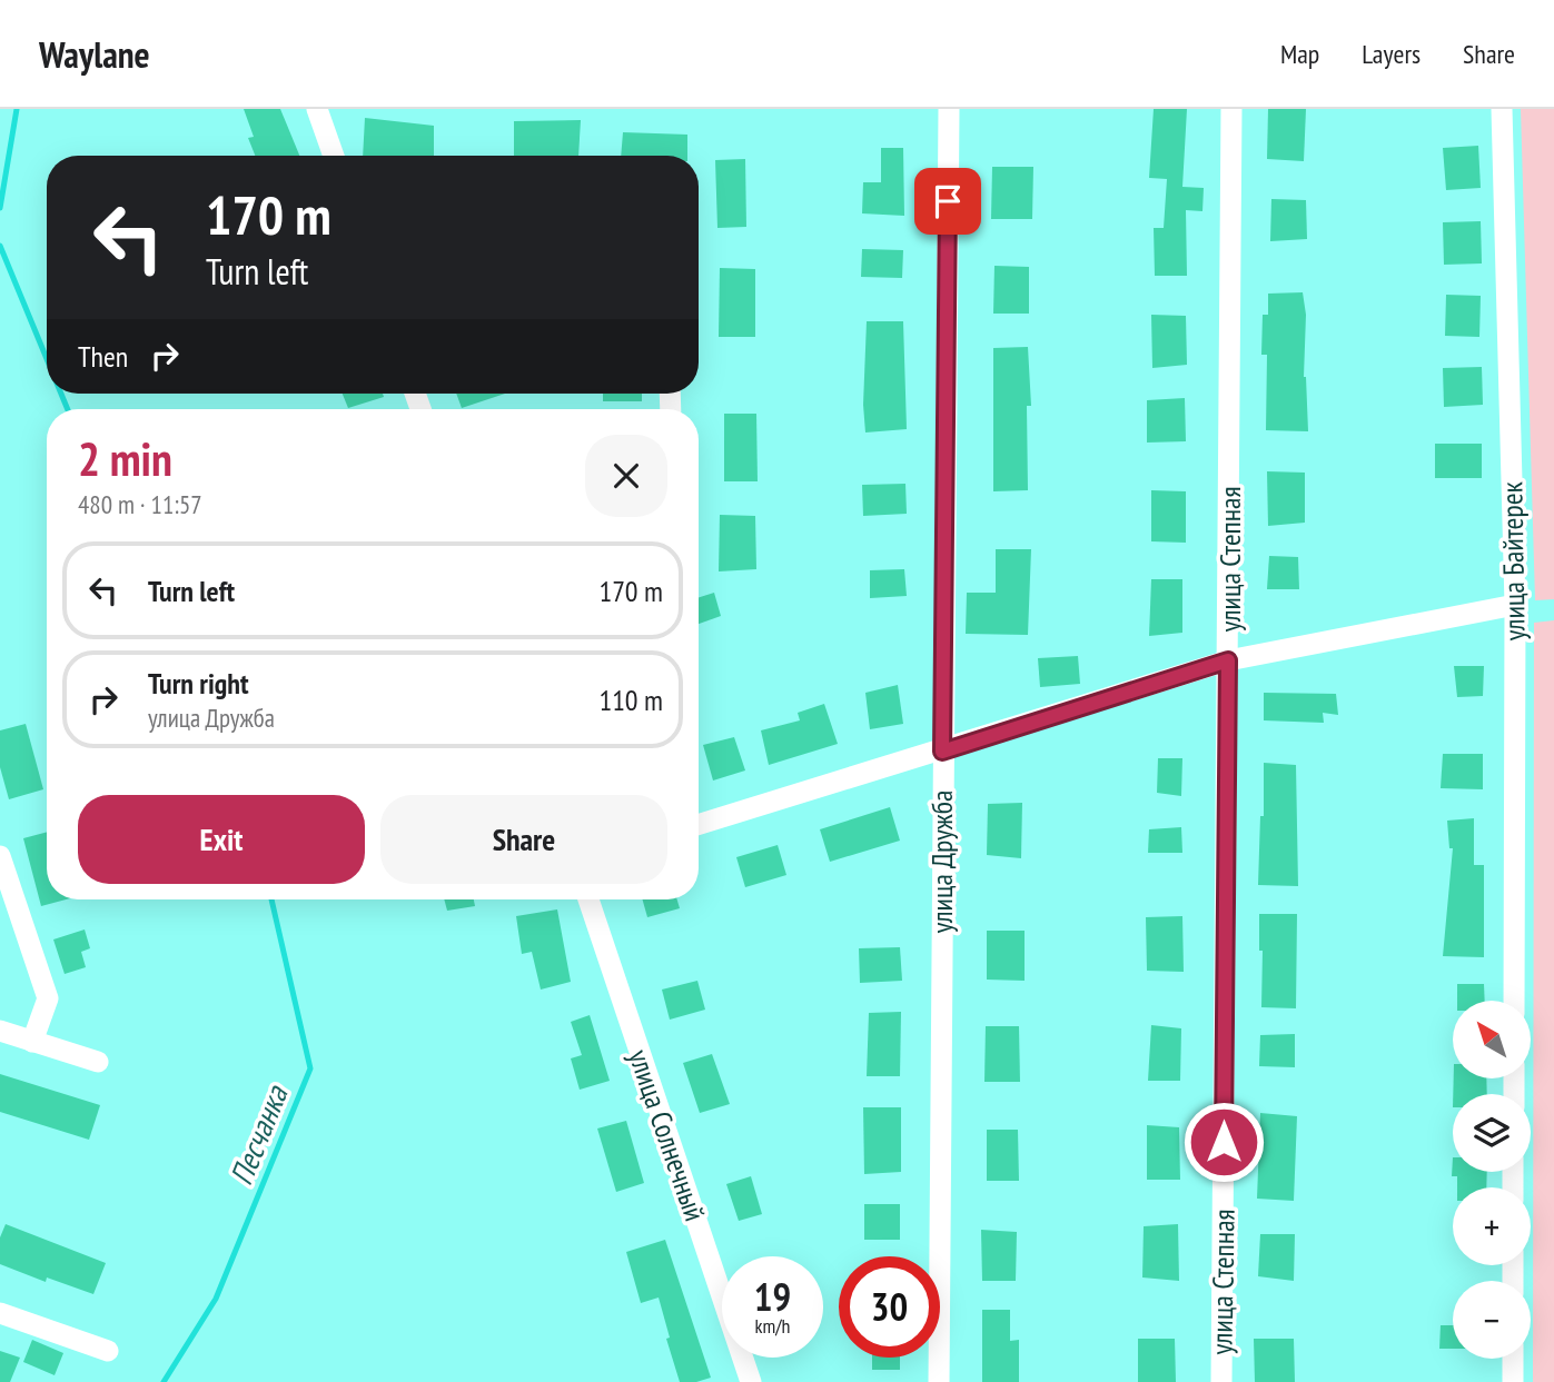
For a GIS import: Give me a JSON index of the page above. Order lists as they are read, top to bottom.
{
  "streets": {
    "street": [
      "улица Степная",
      "улица Байтерек",
      "улица Дружба",
      "улица Солнечный"
    ]
  },
  "water": ["Песчанка"],
  "north": "top left",
  "page": {
    "header": "Waylane",
    "nav": ["Map", "Layers", "Share"],
    "turn": ["170 m", "Turn left"],
    "then": "Then",
    "heading": ["2 min", "480 m · 11:57"],
    "list": [
      {
        "name": "Turn left",
        "value": "170 m"
      },
      {
        "name": "Turn right",
        "note": "улица Дружба",
        "value": "110 m"
      }
    ],
    "buttons": ["Exit", "Share"],
    "map_buttons": ["+", "−"],
    "speed": "19 km/h",
    "limit": "30"
  }
}
